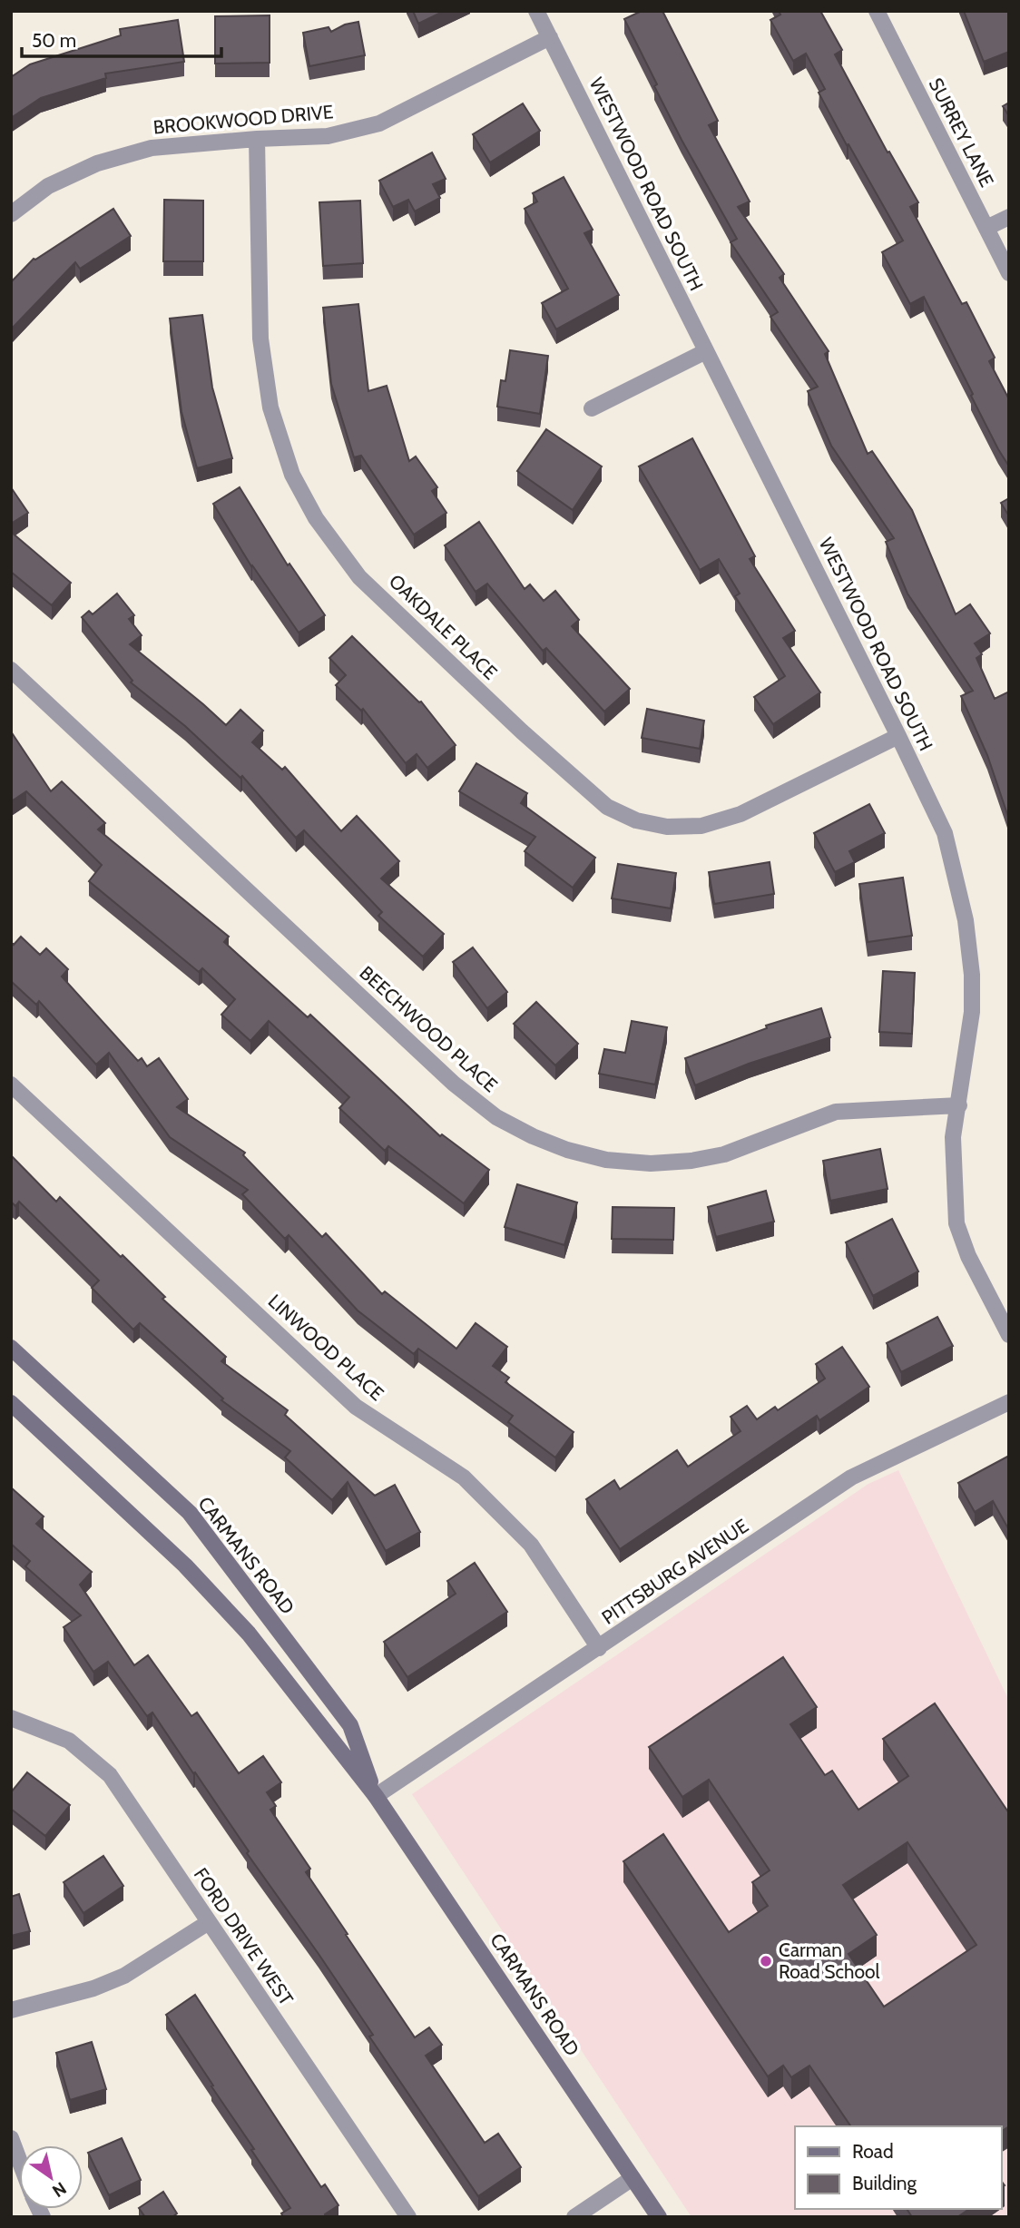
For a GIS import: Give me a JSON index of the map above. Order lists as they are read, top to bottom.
{
  "streets": {
    "street": [
      "BROOKWOOD DRIVE",
      "SURREY LANE",
      "WESTWOOD ROAD SOUTH",
      "OAKDALE PLACE",
      "BEECHWOOD PLACE",
      "LINWOOD PLACE",
      "CARMANS ROAD",
      "PITTSBURG AVENUE",
      "FORD DRIVE WEST"
    ]
  },
  "crossings": [
    ["BROOKWOOD DRIVE", "WESTWOOD ROAD SOUTH"],
    ["BROOKWOOD DRIVE", "OAKDALE PLACE"],
    ["WESTWOOD ROAD SOUTH", "OAKDALE PLACE"],
    ["WESTWOOD ROAD SOUTH", "BEECHWOOD PLACE"],
    ["LINWOOD PLACE", "PITTSBURG AVENUE"],
    ["CARMANS ROAD", "PITTSBURG AVENUE"]
  ],
  "places": ["Carman Road School"],
  "legend": ["Road", "Building"],
  "scale_bar": "50 m",
  "north": "bottom right"
}
